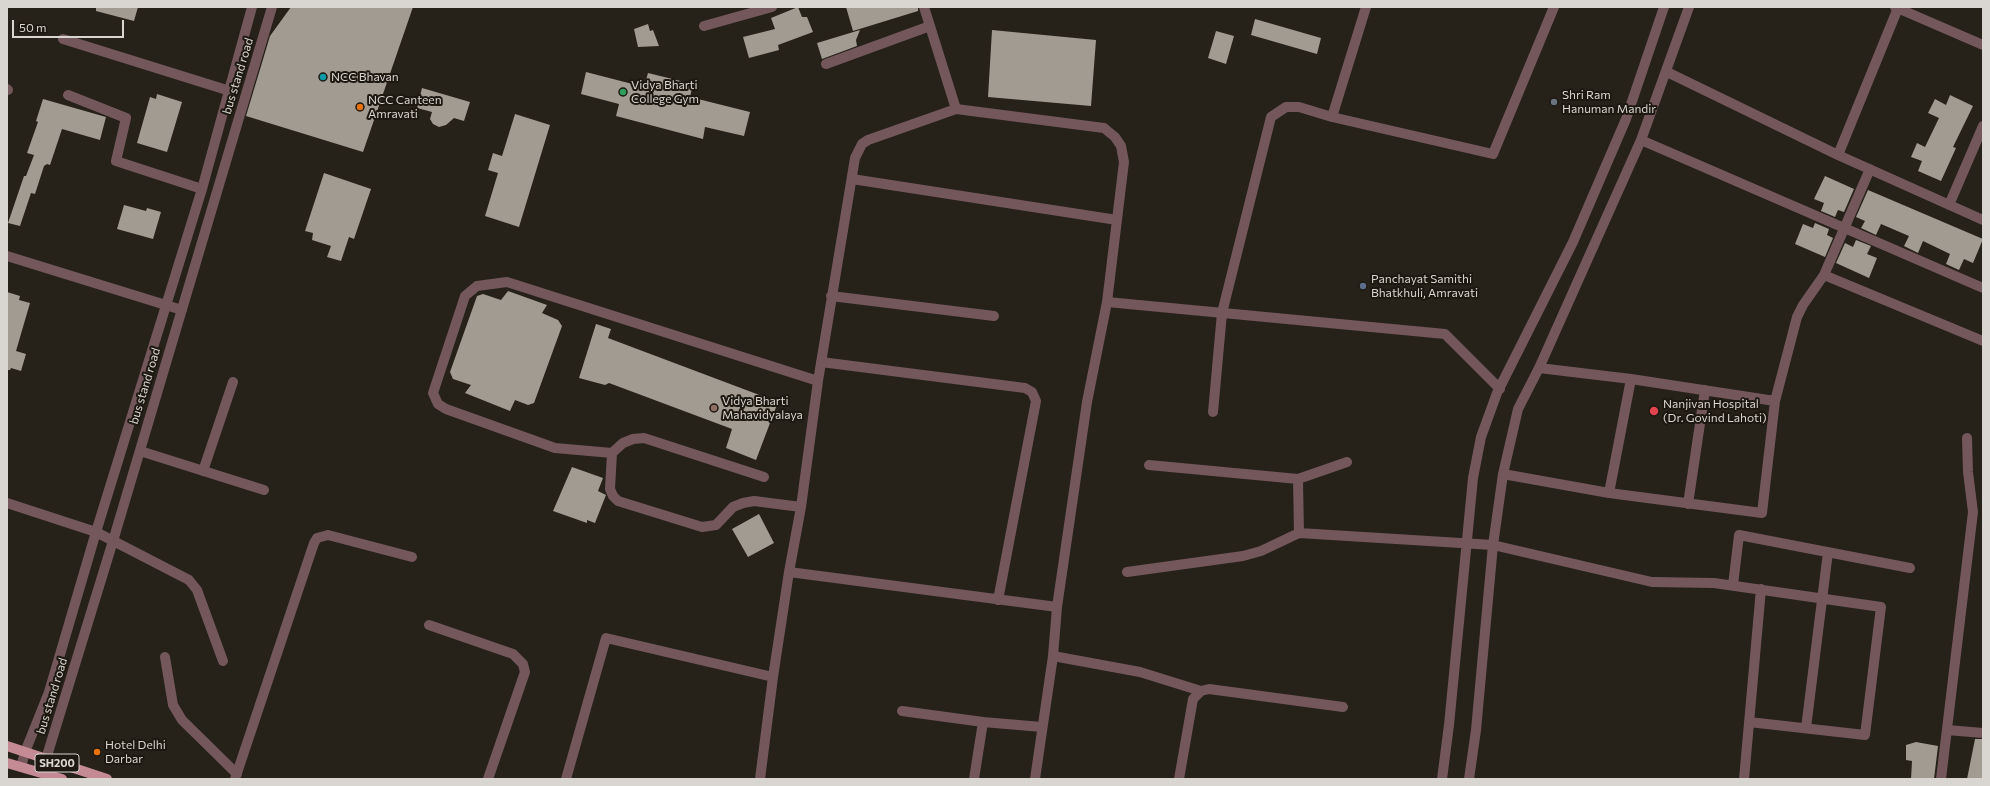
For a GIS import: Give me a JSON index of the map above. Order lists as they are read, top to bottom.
{
  "streets": {
    "main road": ["SH200"],
    "street": ["bus stand road"]
  },
  "crossings": [
    ["bus stand road", "SH200"]
  ],
  "places": [
    "NCC Bhavan",
    "Vidya Bharti College Gym",
    "Shri Ram Hanuman Mandir",
    "NCC Canteen Amravati",
    "Panchayat Samithi Bhatkhuli, Amravati",
    "Vidya Bharti Mahavidyalaya",
    "Nanjivan Hospital (Dr. Govind Lahoti)",
    "Hotel Delhi Darbar"
  ],
  "scale_bar": "50 m"
}
